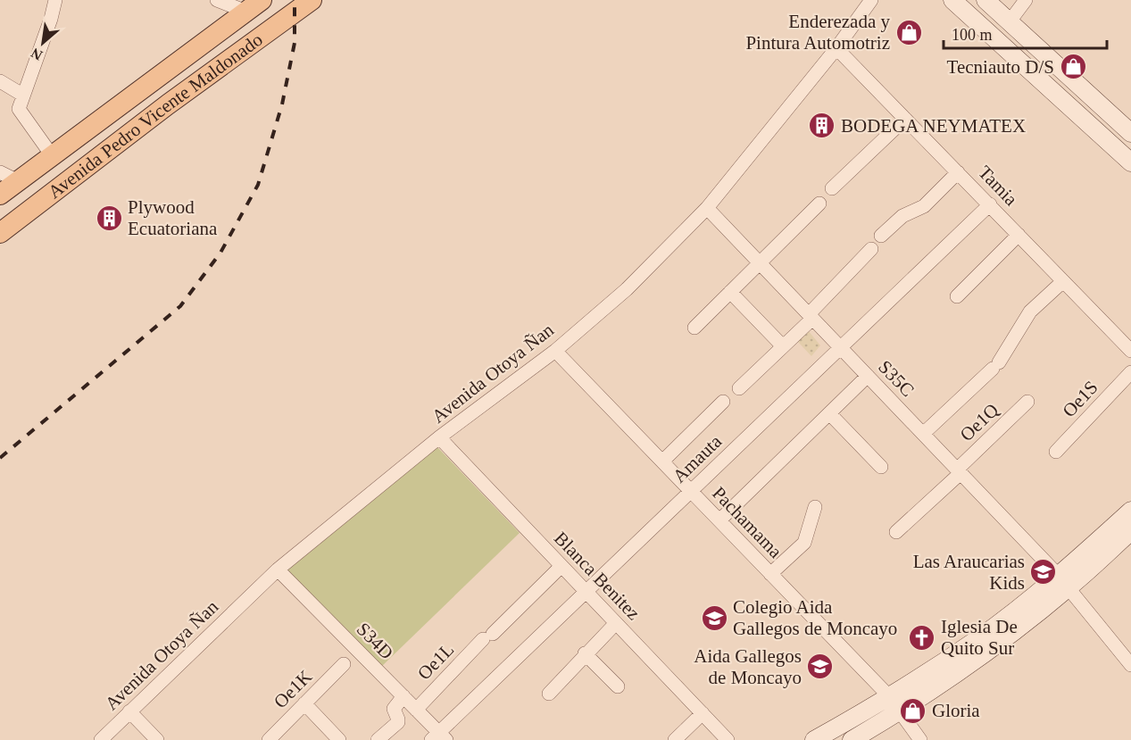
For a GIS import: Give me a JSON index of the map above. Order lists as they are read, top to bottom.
{
  "streets": {
    "main road": ["Avenida Pedro Vicente Maldonado"],
    "street": [
      "Tamia",
      "Avenida Otoya Ñan",
      "S35C",
      "Oe1S",
      "Oe1Q",
      "Amauta",
      "Pachamama",
      "Blanca Benitez",
      "S34D",
      "Oe1L",
      "Oe1K"
    ]
  },
  "crossings": [
    ["Tamia", "Avenida Otoya Ñan"],
    ["Tamia", "Amauta"],
    ["Avenida Otoya Ñan", "S35C"],
    ["Avenida Otoya Ñan", "Pachamama"],
    ["Avenida Otoya Ñan", "Blanca Benitez"],
    ["Avenida Otoya Ñan", "S34D"],
    ["S35C", "Oe1Q"],
    ["S35C", "Amauta"],
    ["Amauta", "Pachamama"],
    ["Amauta", "Blanca Benitez"],
    ["Amauta", "S34D"],
    ["Blanca Benitez", "Oe1L"],
    ["S34D", "Oe1L"]
  ],
  "places": {
    "shop": ["Enderezada y Pintura Automotriz", "Tecniauto D/S", "Gloria"],
    "building": ["BODEGA NEYMATEX", "Plywood Ecuatoriana"],
    "school or university": ["Las Araucarias Kids", "Colegio Aida Gallegos de Moncayo", "Aida Gallegos de Moncayo"],
    "church": ["Iglesia De Quito Sur"]
  },
  "scale_bar": "100 m",
  "north": "bottom left"
}
